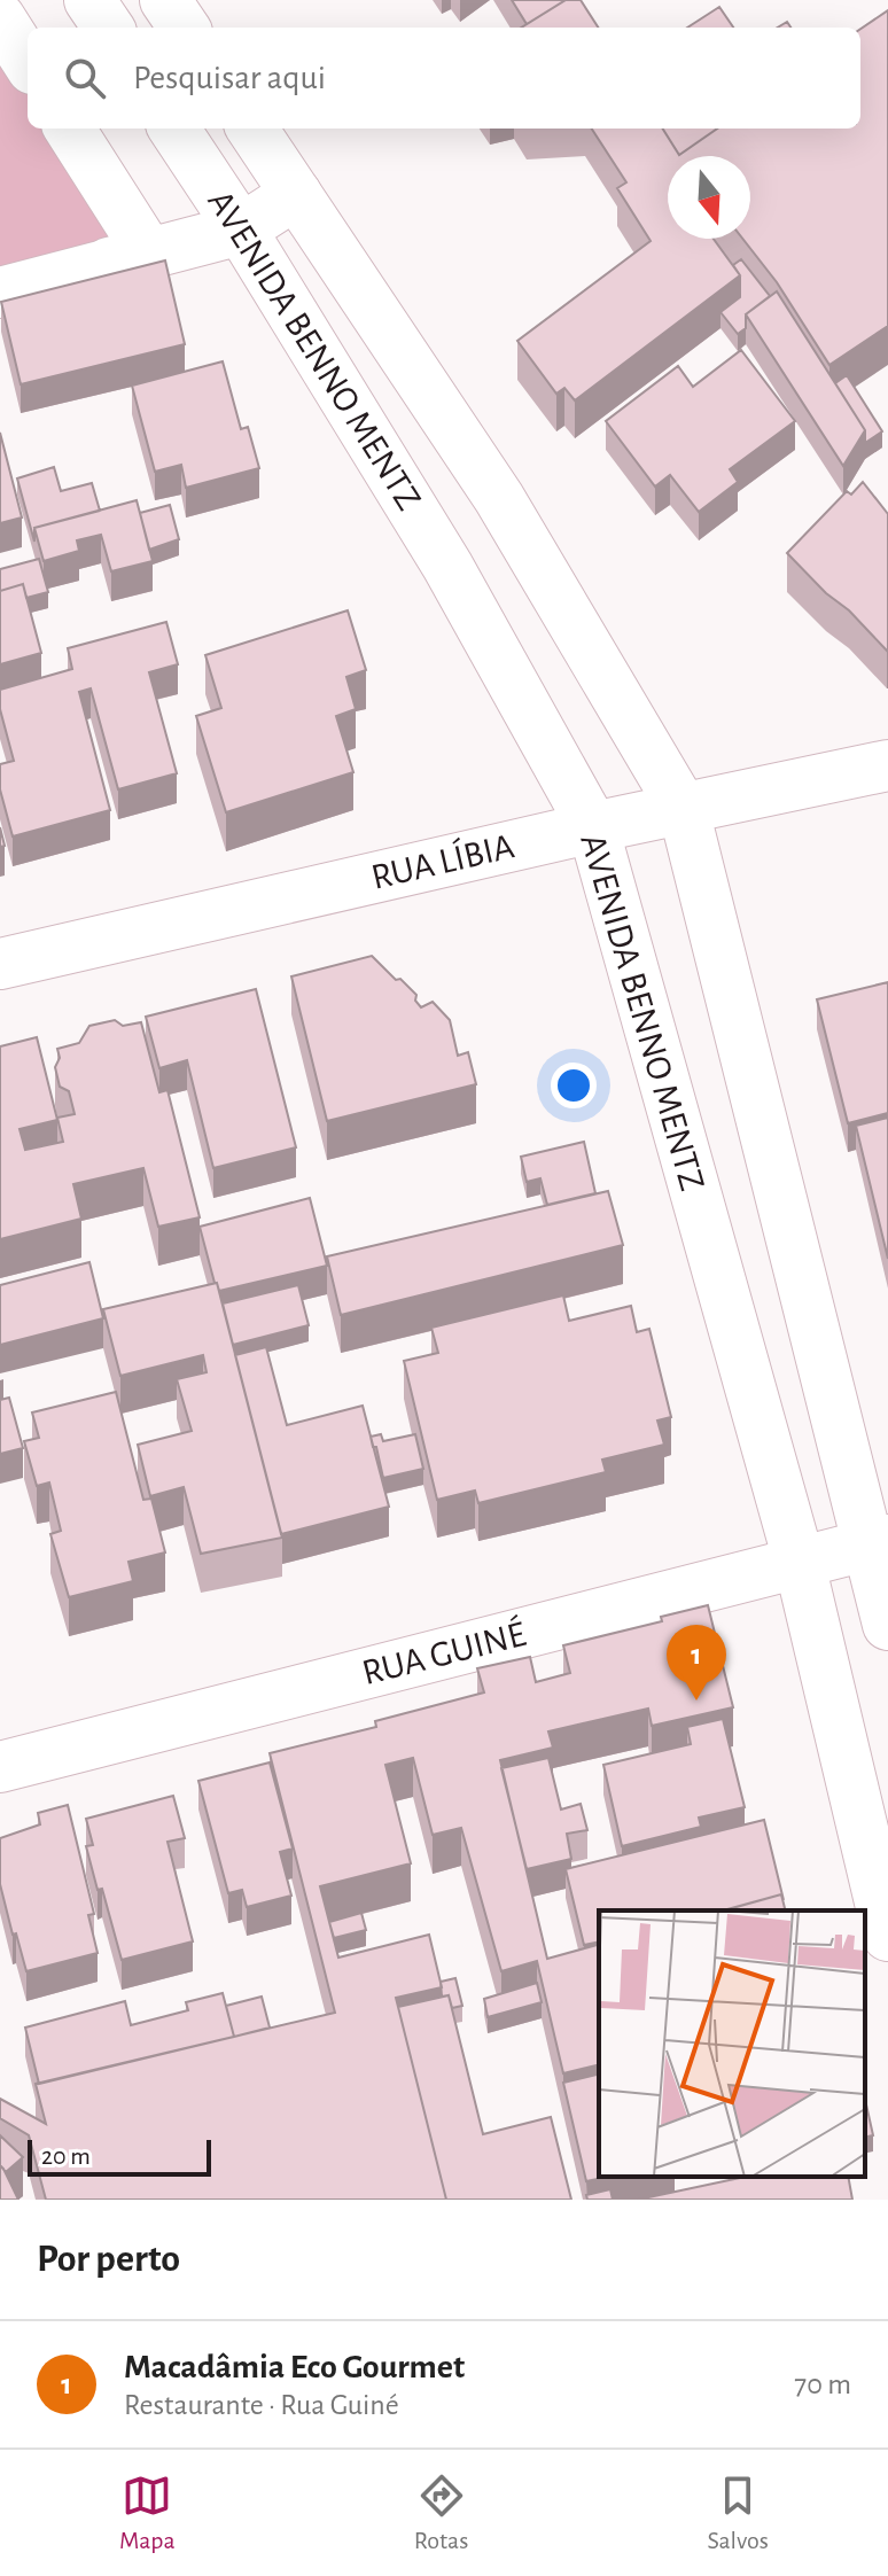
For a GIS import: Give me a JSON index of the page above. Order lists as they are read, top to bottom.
{
  "streets": {
    "street": ["AVENIDA BENNO MENTZ", "RUA LÍBIA", "RUA GUINÉ"]
  },
  "crossings": [
    ["AVENIDA BENNO MENTZ", "RUA LÍBIA"],
    ["AVENIDA BENNO MENTZ", "RUA GUINÉ"]
  ],
  "scale_bar": "20 m",
  "north": "bottom",
  "page": {
    "search": "Pesquisar aqui",
    "pins": "1",
    "scale": "20 m",
    "heading": "Por perto",
    "list": [
      {
        "mark": "1",
        "name": "Macadâmia Eco Gourmet",
        "note": "Restaurante · Rua Guiné",
        "value": "70 m"
      }
    ],
    "nav": ["Mapa", "Rotas", "Salvos"]
  }
}
